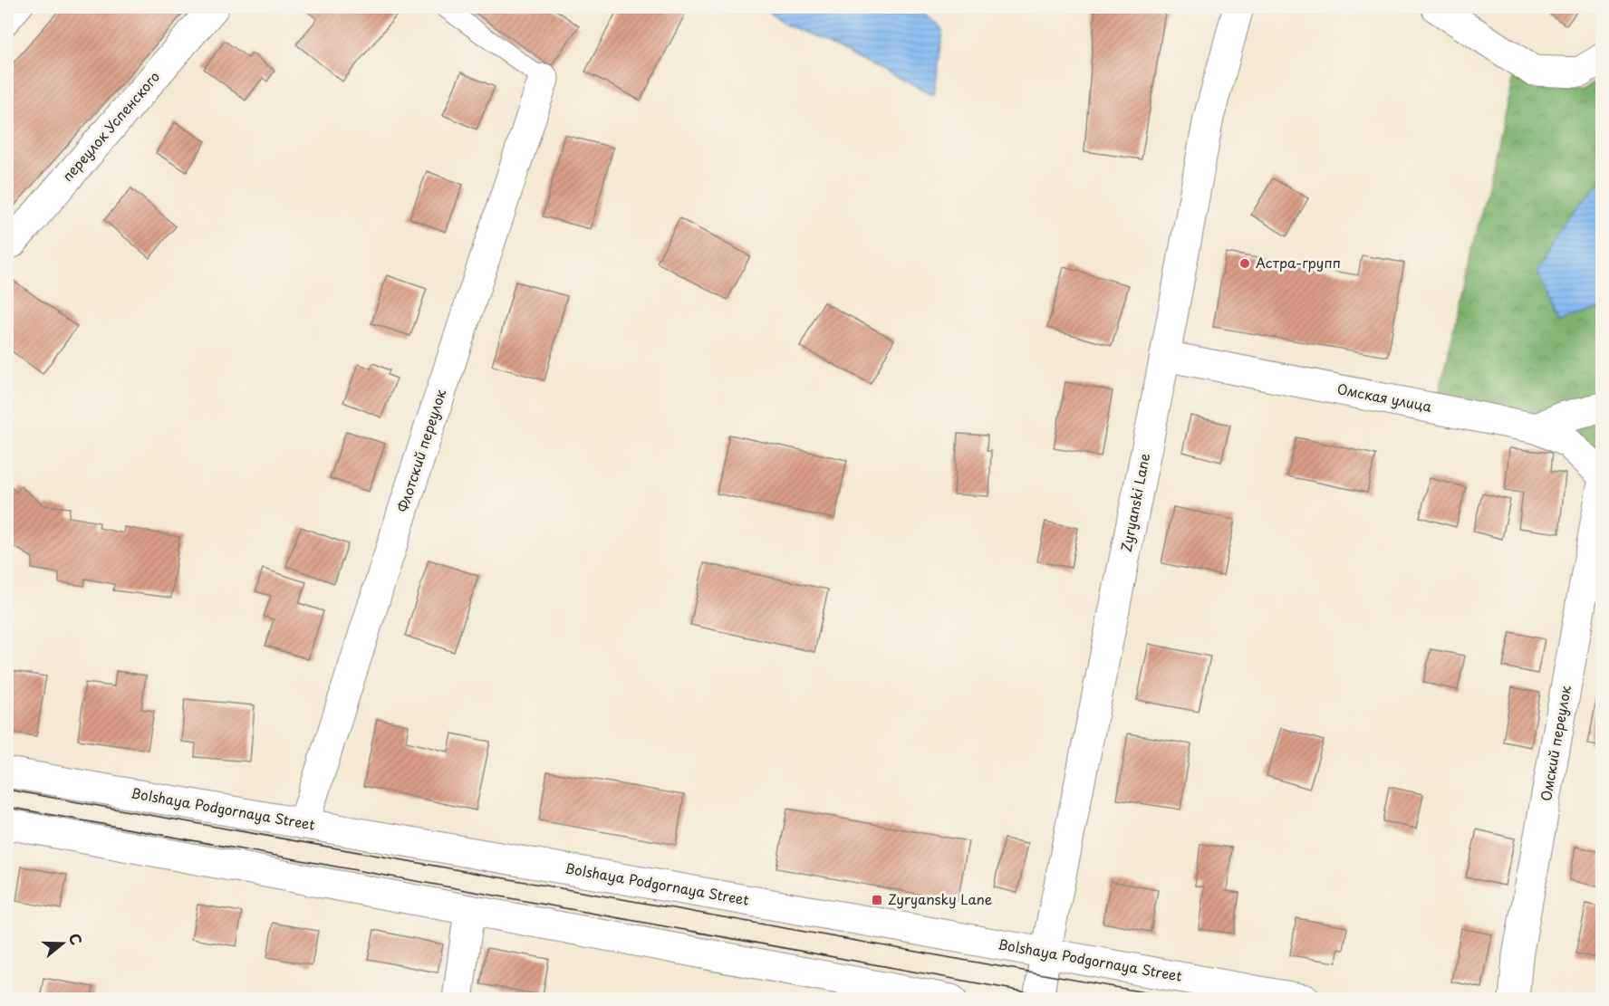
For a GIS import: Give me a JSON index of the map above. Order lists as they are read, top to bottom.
{
  "streets": {
    "street": [
      "переулок Успенского",
      "Омская улица",
      "Флотский переулок",
      "Zyryanski Lane",
      "Омский переулок",
      "Bolshaya Podgornaya Street"
    ]
  },
  "crossings": [
    ["Омская улица", "Zyryanski Lane"],
    ["Флотский переулок", "Bolshaya Podgornaya Street"],
    ["Zyryanski Lane", "Bolshaya Podgornaya Street"]
  ],
  "places": {
    "other": ["Астра-групп"],
    "transit": ["Zyryansky Lane"]
  },
  "north": "right"
}
